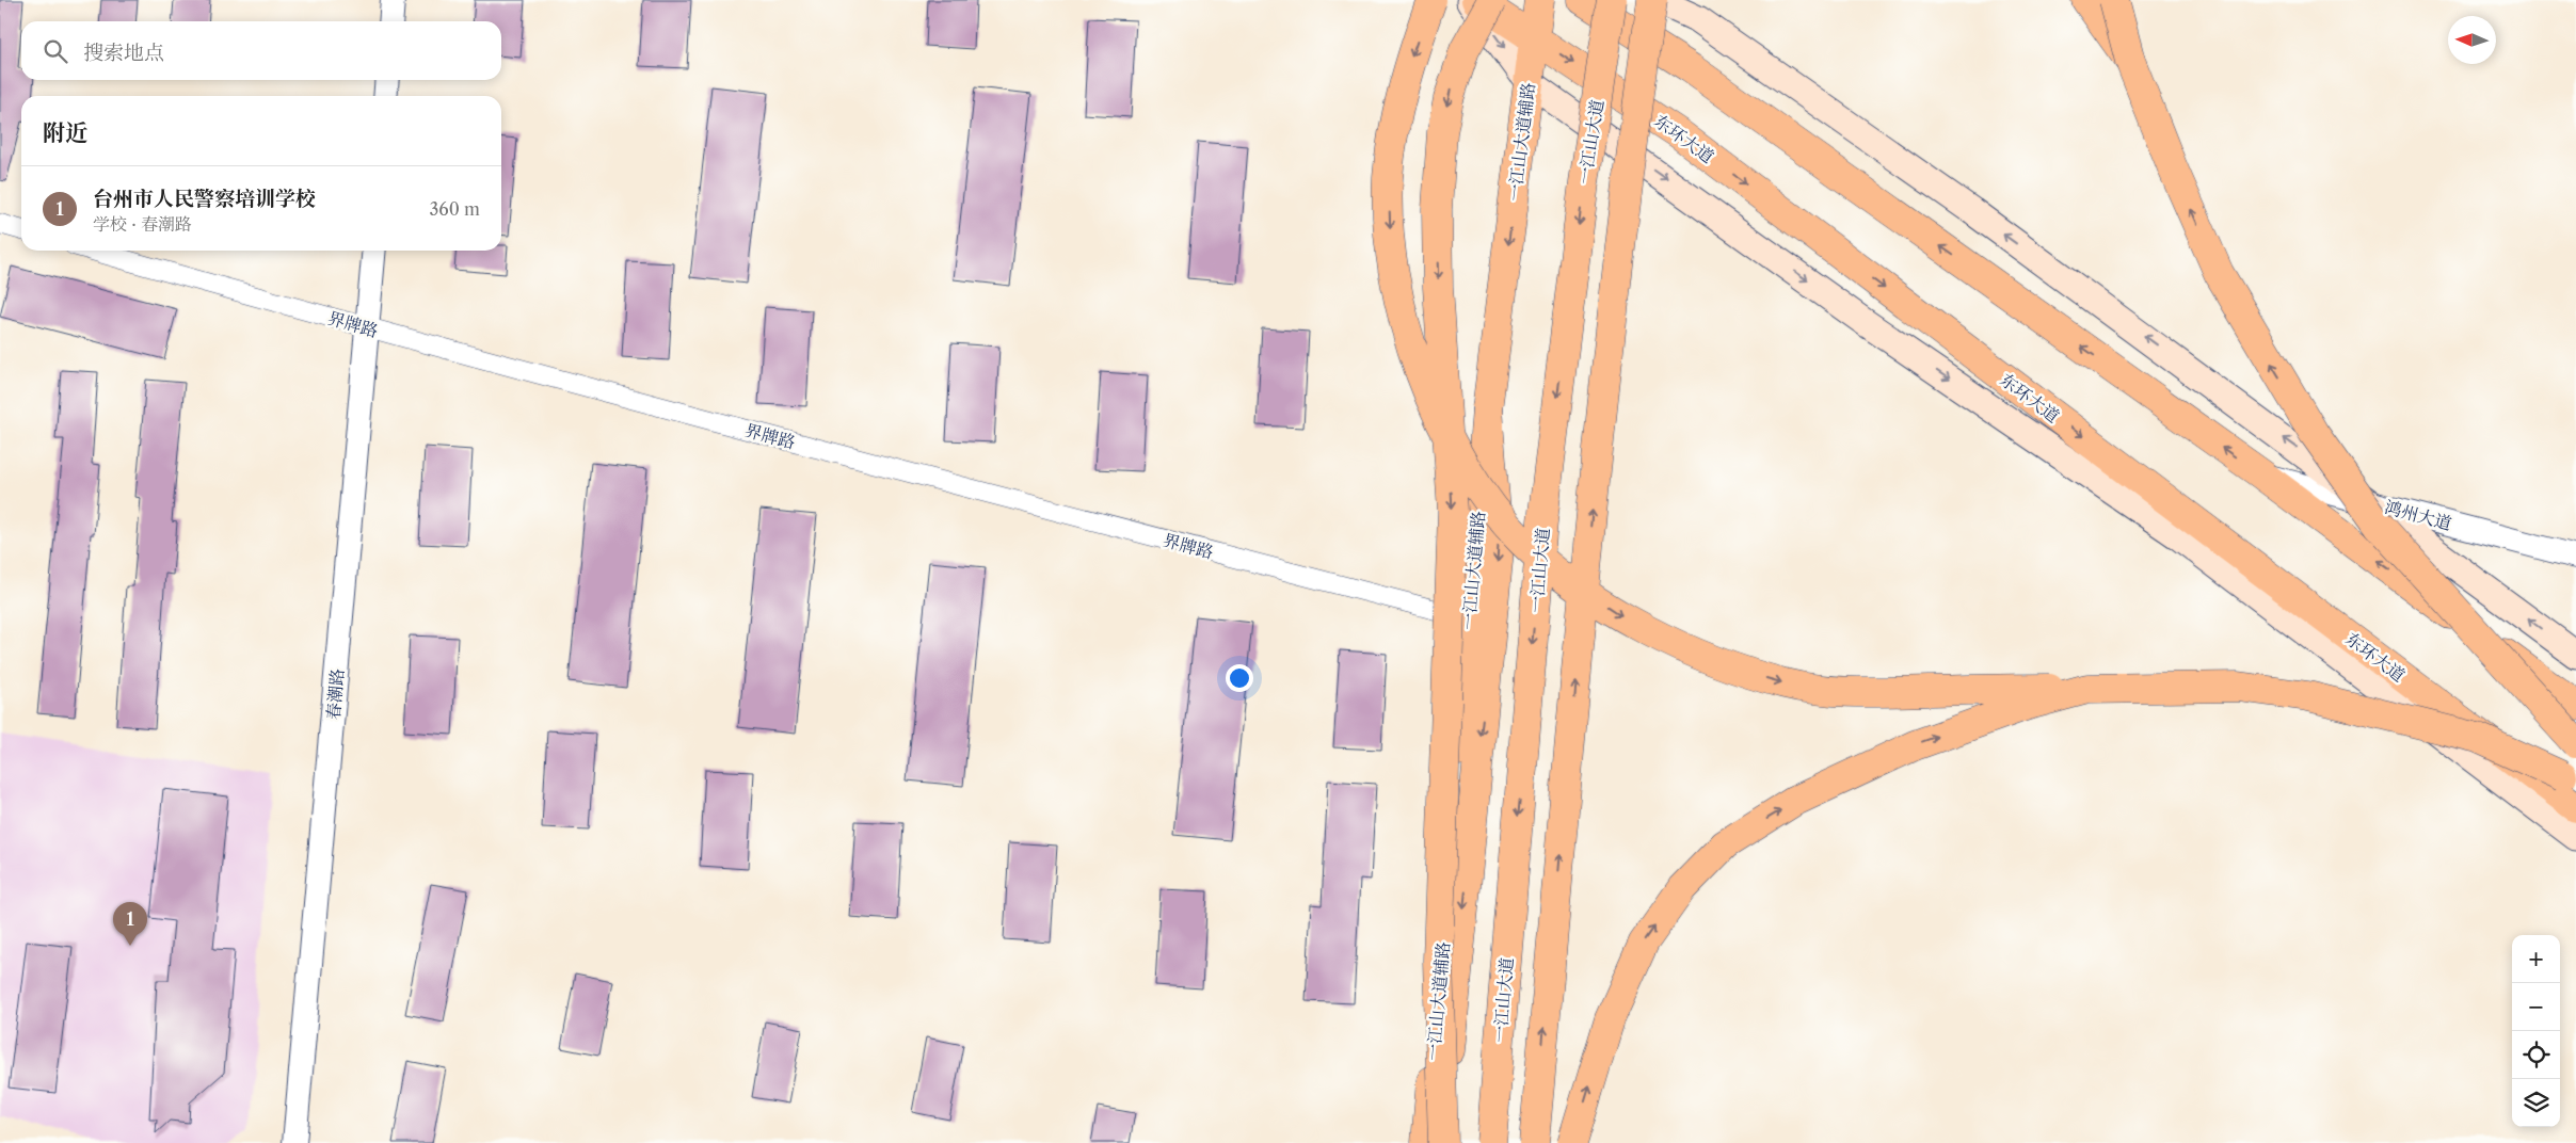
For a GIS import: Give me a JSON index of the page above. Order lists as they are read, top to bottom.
{
  "streets": {
    "main road": ["东环大道", "一江山大道辅路", "一江山大道"],
    "street": ["界牌路", "鸿州大道", "春潮路"]
  },
  "crossings": [
    ["东环大道", "一江山大道辅路"],
    ["一江山大道辅路", "界牌路"],
    ["界牌路", "春潮路"]
  ],
  "north": "left",
  "page": {
    "search": "搜索地点",
    "heading": "附近",
    "list": [
      {
        "mark": "1",
        "name": "台州市人民警察培训学校",
        "note": "学校 · 春潮路",
        "value": "360 m"
      }
    ],
    "pins": "1",
    "map_buttons": ["+", "−"]
  }
}
